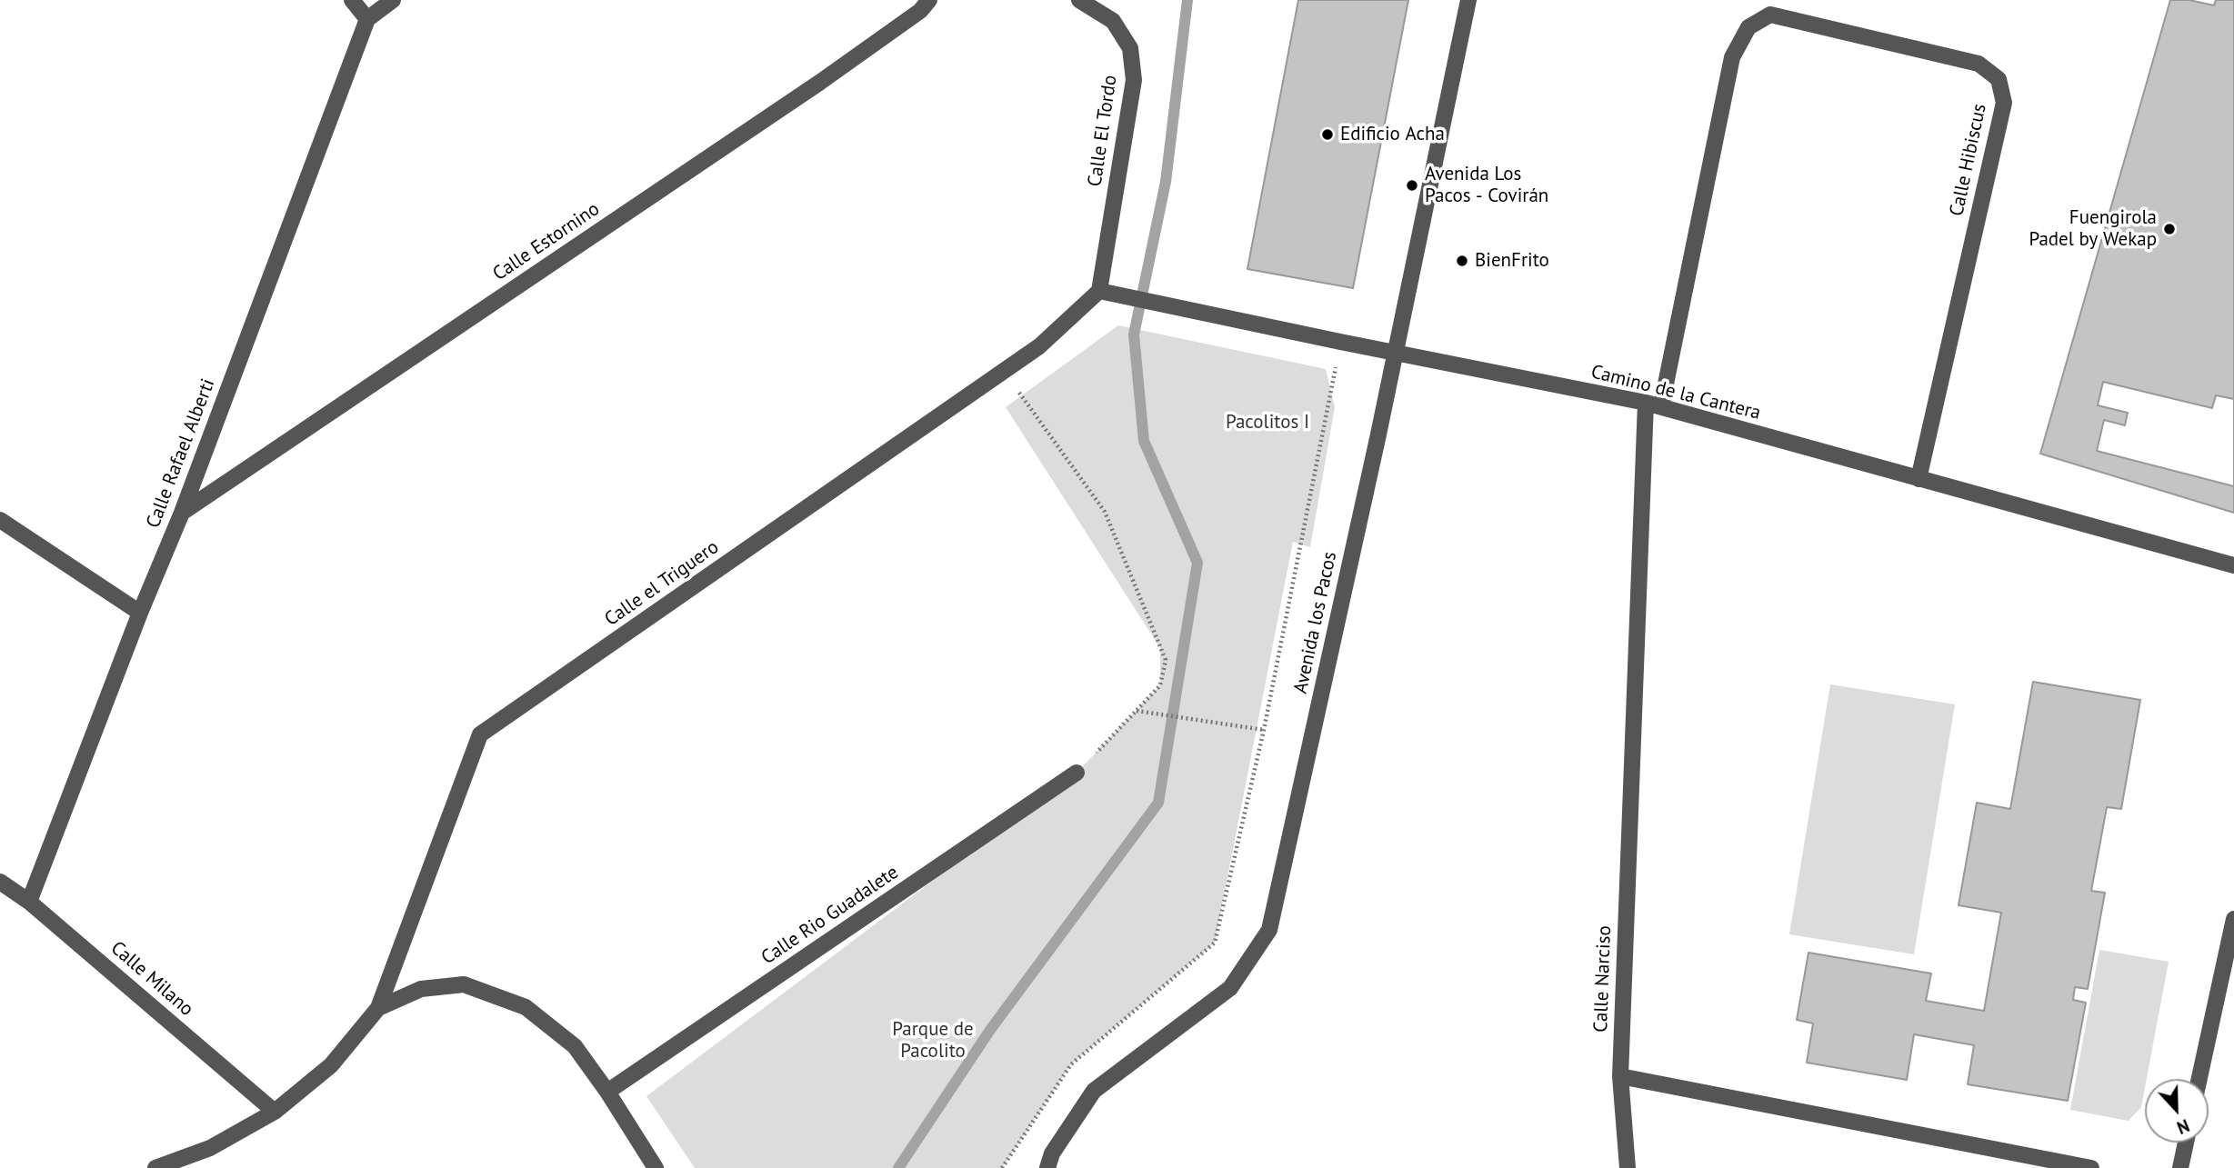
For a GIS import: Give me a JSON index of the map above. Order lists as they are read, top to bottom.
{
  "streets": {
    "street": [
      "Calle El Tordo",
      "Calle Hibiscus",
      "Calle Estornino",
      "Camino de la Cantera",
      "Calle Rafael Alberti",
      "Calle el Triguero",
      "Avenida los Pacos",
      "Calle Rio Guadalete",
      "Calle Milano",
      "Calle Narciso"
    ]
  },
  "crossings": [
    ["Calle El Tordo", "Camino de la Cantera"],
    ["Calle El Tordo", "Calle el Triguero"],
    ["Calle Hibiscus", "Camino de la Cantera"],
    ["Calle Hibiscus", "Calle Narciso"],
    ["Calle Estornino", "Calle Rafael Alberti"],
    ["Camino de la Cantera", "Calle el Triguero"],
    ["Camino de la Cantera", "Avenida los Pacos"],
    ["Camino de la Cantera", "Calle Narciso"],
    ["Calle Rafael Alberti", "Calle Milano"]
  ],
  "parks": ["Pacolitos I", "Parque de Pacolito"],
  "places": [
    "Edificio Acha",
    "Avenida Los Pacos - Covirán",
    "Fuengirola Padel by Wekap",
    "BienFrito"
  ],
  "north": "bottom"
}
